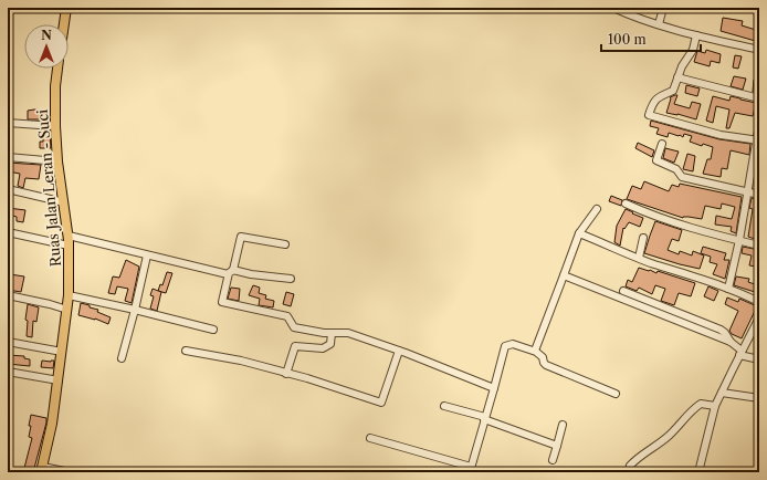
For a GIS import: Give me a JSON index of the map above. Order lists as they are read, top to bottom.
{
  "streets": {
    "main road": ["Ruas Jalan Leran - Suci"]
  },
  "scale_bar": "100 m",
  "north": "top"
}
